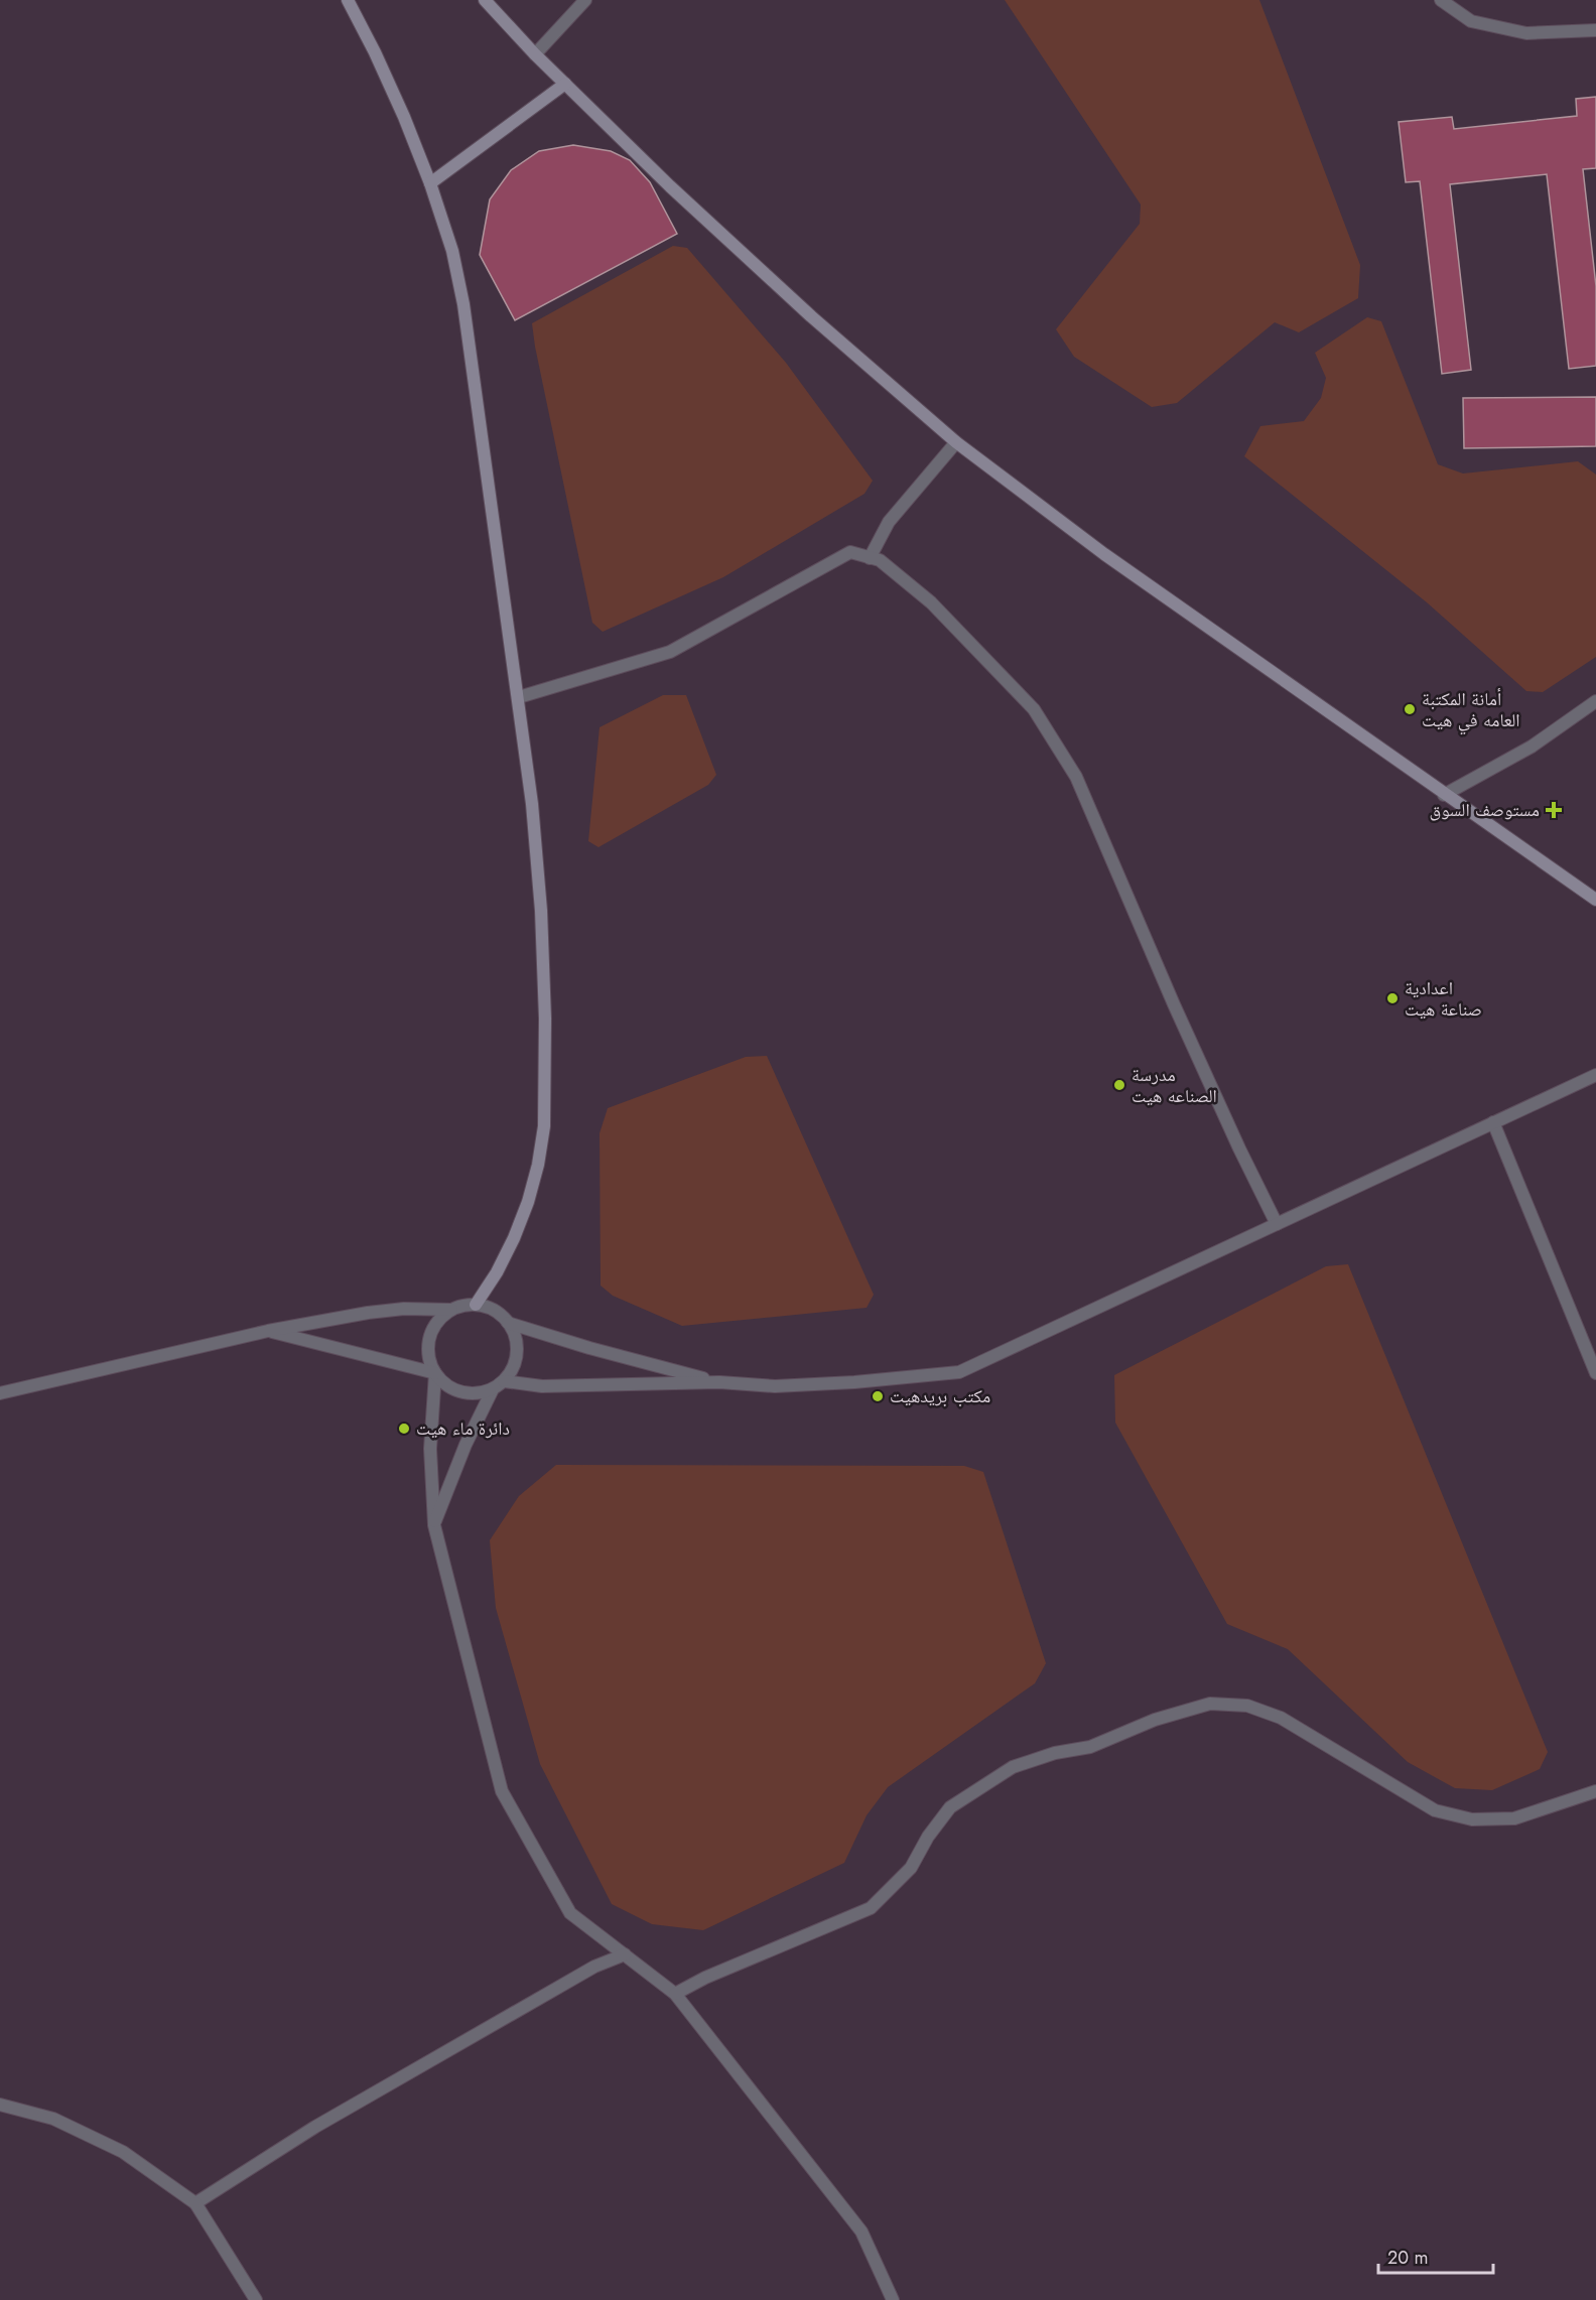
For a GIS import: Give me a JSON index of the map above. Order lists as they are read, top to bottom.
{
  "places": {
    "other": [
      "أمانة المكتبة العامه في هيت",
      "اعدادية صناعة هيت",
      "مدرسة الصناعه هيت",
      "مكتب بريدهيت",
      "دائرة ماء هيت"
    ],
    "health": ["مستوصف السوق"]
  },
  "scale_bar": "20 m"
}
